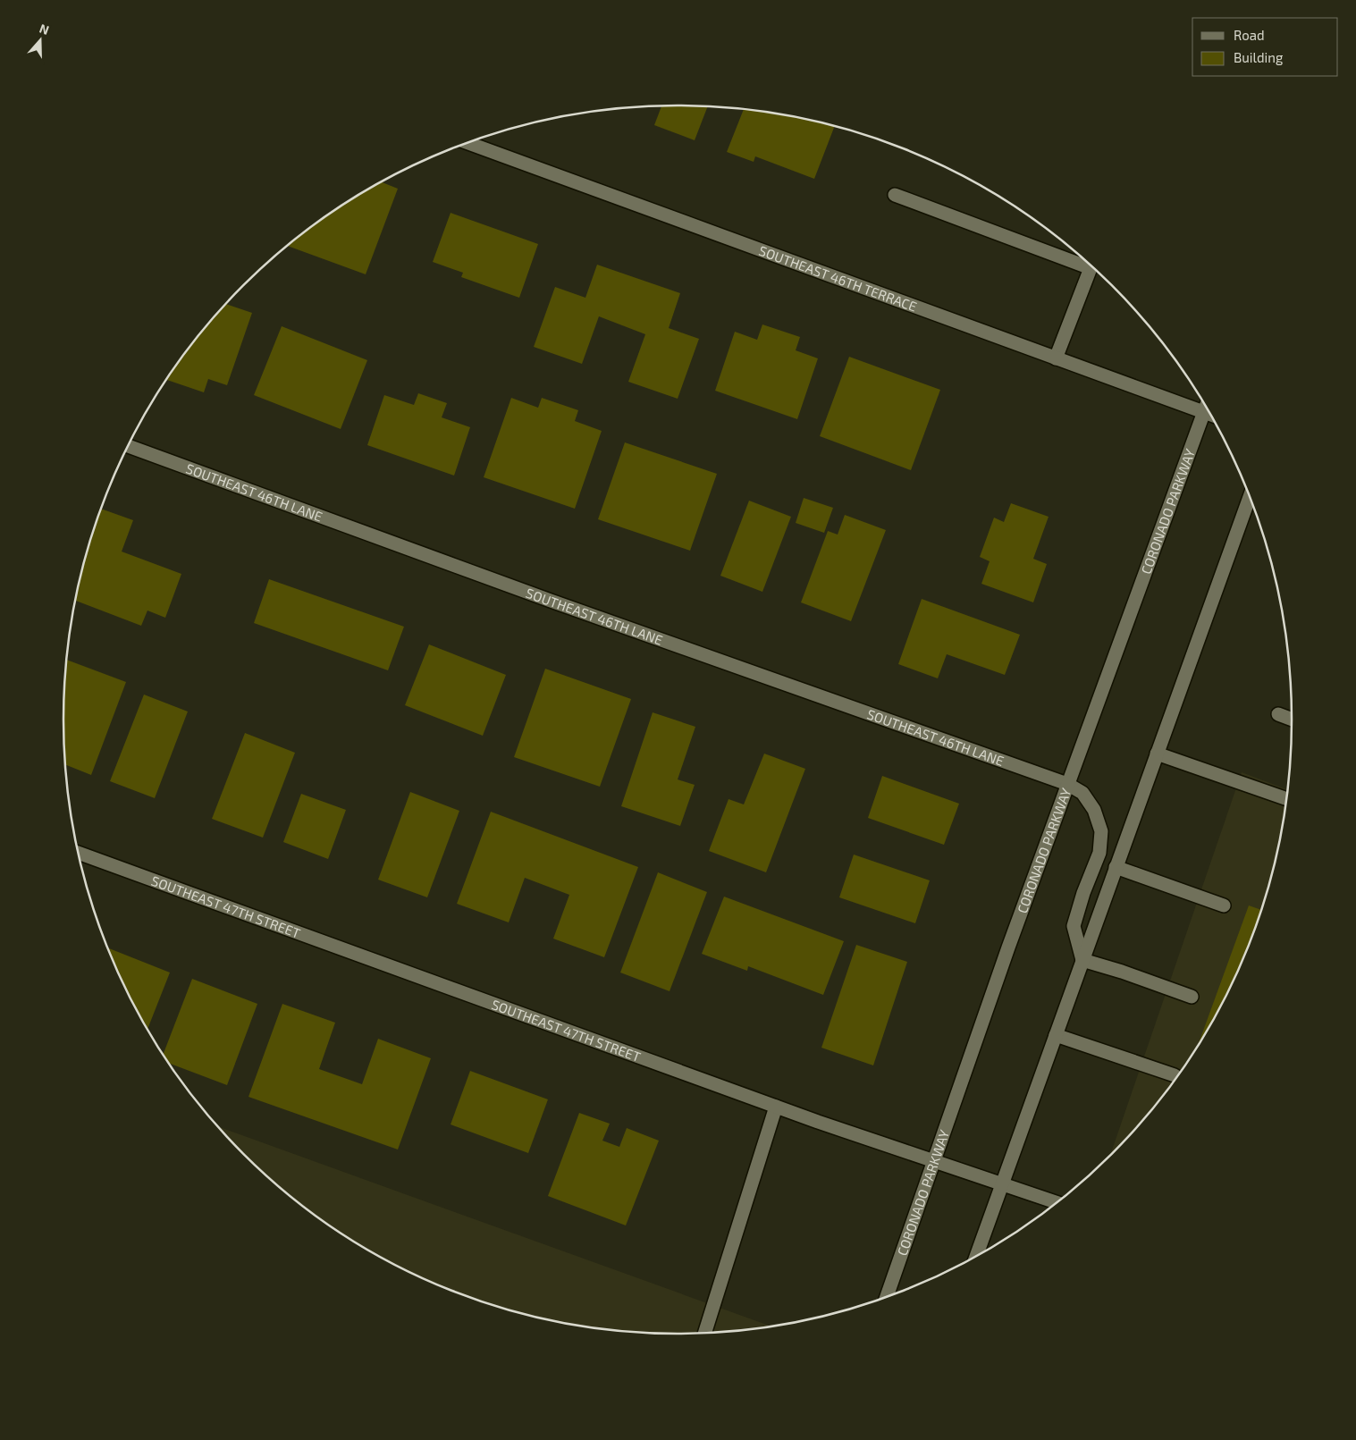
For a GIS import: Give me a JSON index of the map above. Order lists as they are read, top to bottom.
{
  "streets": {
    "street": [
      "SOUTHEAST 46TH TERRACE",
      "SOUTHEAST 46TH LANE",
      "CORONADO PARKWAY",
      "SOUTHEAST 47TH STREET"
    ]
  },
  "crossings": [
    ["SOUTHEAST 46TH TERRACE", "CORONADO PARKWAY"],
    ["SOUTHEAST 46TH LANE", "CORONADO PARKWAY"],
    ["CORONADO PARKWAY", "SOUTHEAST 47TH STREET"]
  ],
  "legend": ["Road", "Building"],
  "north": "top"
}
